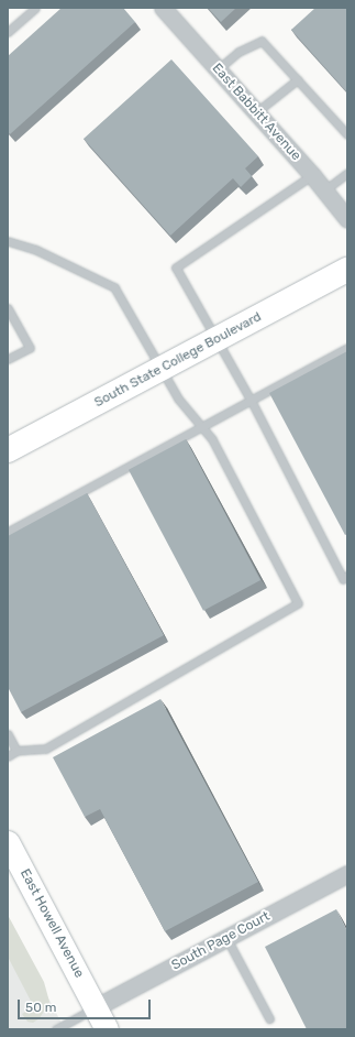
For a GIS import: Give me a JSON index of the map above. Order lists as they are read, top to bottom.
{
  "streets": {
    "main road": ["South State College Boulevard"],
    "street": ["East Babbitt Avenue", "East Howell Avenue", "South Page Court"]
  },
  "crossings": [
    ["East Howell Avenue", "South Page Court"]
  ],
  "scale_bar": "50 m"
}
